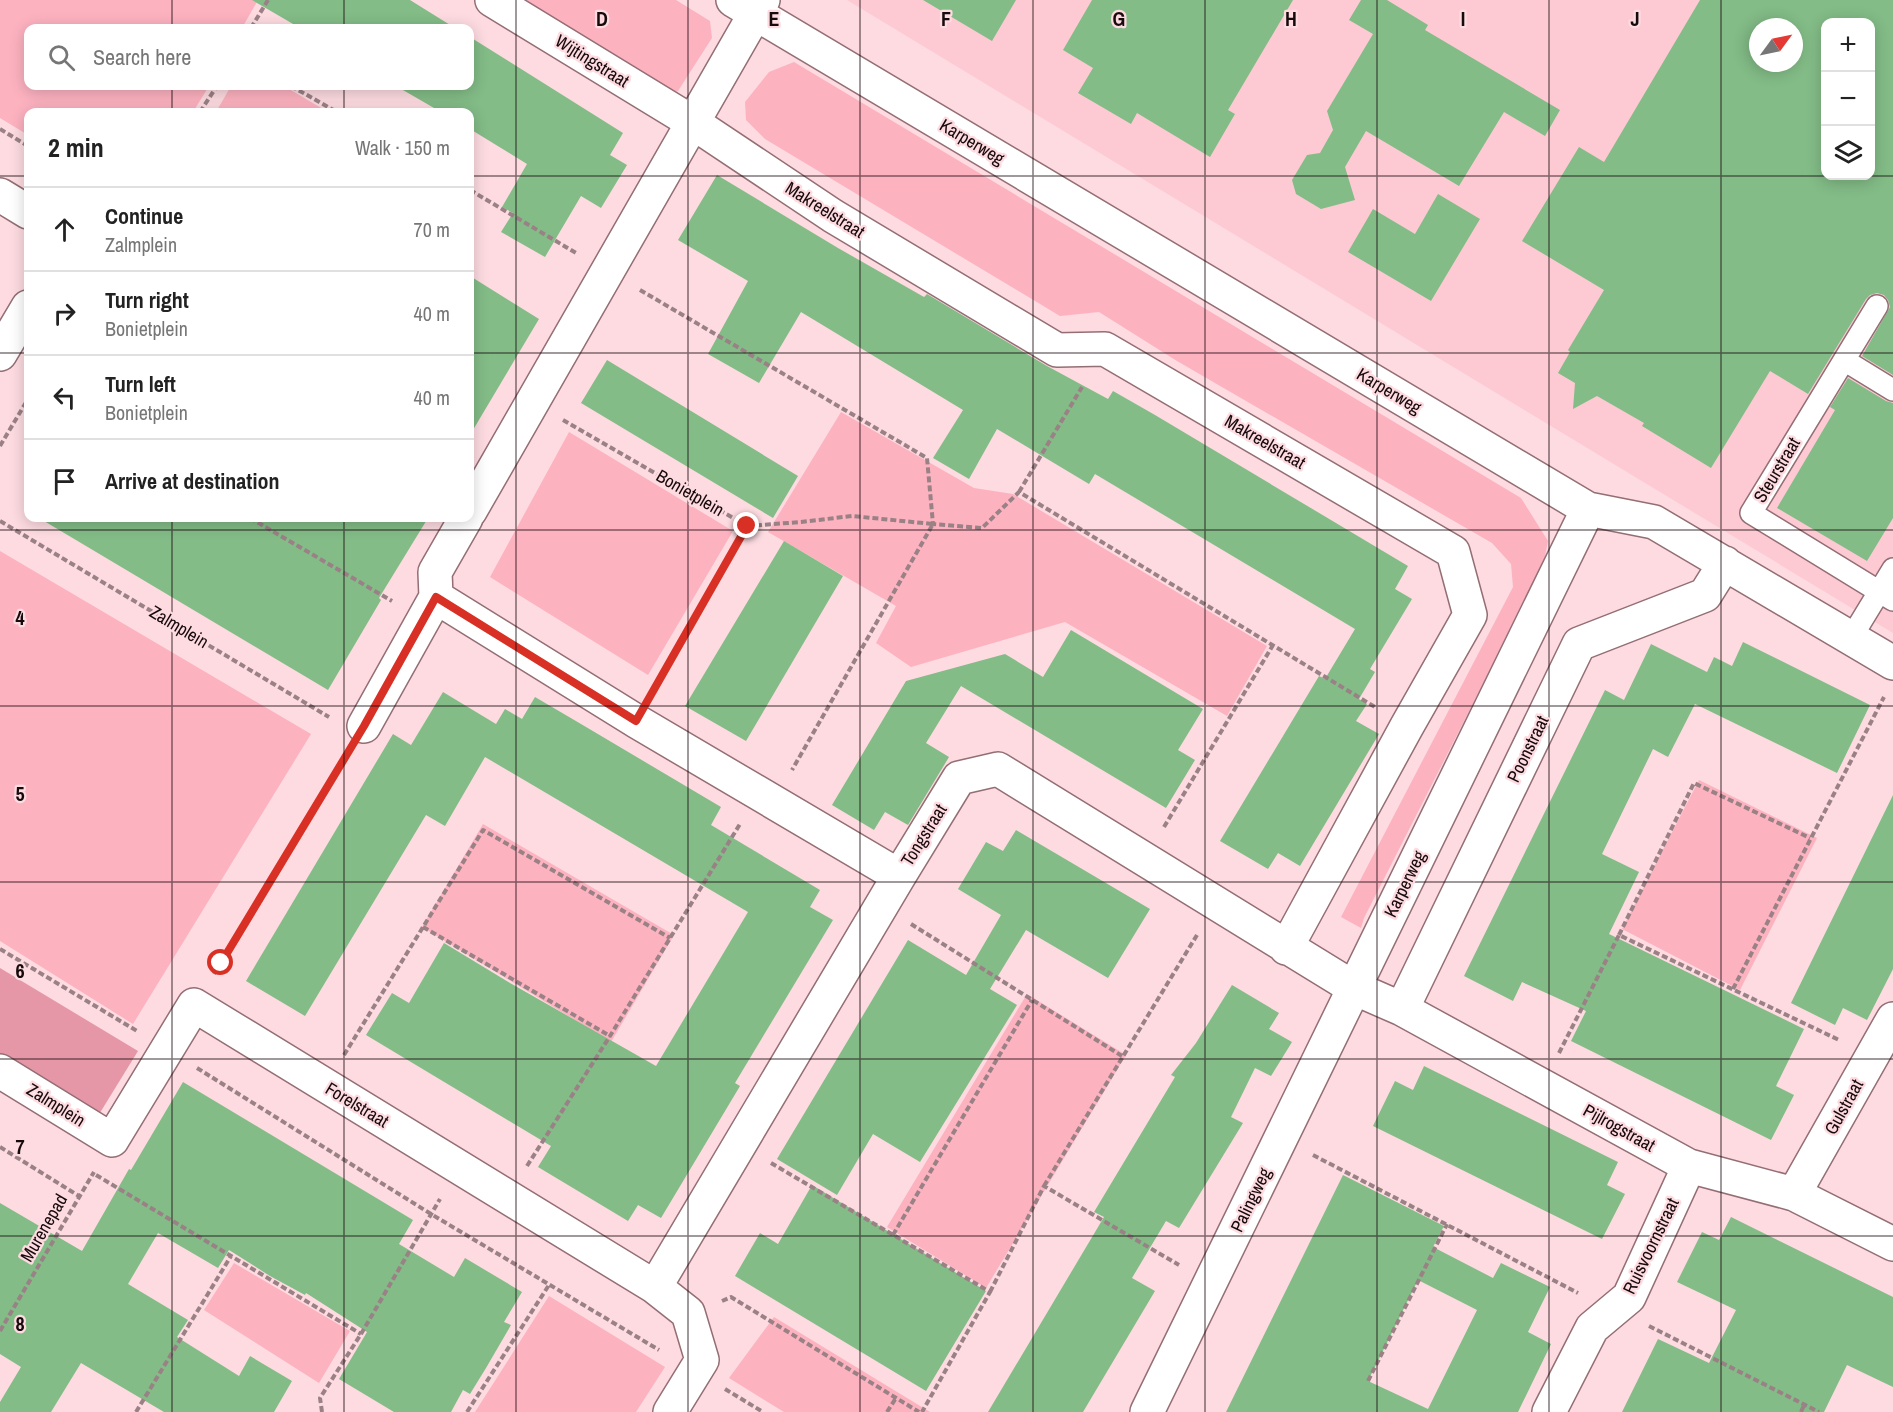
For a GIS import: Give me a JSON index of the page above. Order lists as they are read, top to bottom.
{
  "streets": {
    "street": [
      "Wijtingstraat",
      "Karperweg",
      "Makreelstraat",
      "Zalmplein",
      "Poonstraat",
      "Tongstraat",
      "Forelstraat",
      "Gulstraat",
      "Pijlrogstraat",
      "Palingweg",
      "Ruisvoornstraat"
    ],
    "lane": ["Steurstraat"],
    "path": ["Bonietplein", "Murenepad"]
  },
  "crossings": [
    ["Wijtingstraat", "Makreelstraat"],
    ["Karperweg", "Tongstraat"],
    ["Karperweg", "Pijlrogstraat"],
    ["Karperweg", "Palingweg"],
    ["Makreelstraat", "Tongstraat"],
    ["Zalmplein", "Murenepad"],
    ["Poonstraat", "Pijlrogstraat"],
    ["Tongstraat", "Forelstraat"],
    ["Tongstraat", "Pijlrogstraat"],
    ["Tongstraat", "Palingweg"],
    ["Gulstraat", "Pijlrogstraat"],
    ["Pijlrogstraat", "Palingweg"],
    ["Pijlrogstraat", "Ruisvoornstraat"]
  ],
  "north": "top right",
  "page": {
    "map_buttons": ["+", "−"],
    "search": "Search here",
    "heading": ["2 min", "Walk · 150 m"],
    "list": [
      ["Continue", "Zalmplein", "70 m"],
      ["Turn right", "Bonietplein", "40 m"],
      ["Turn left", "Bonietplein", "40 m"],
      "Arrive at destination"
    ]
  },
  "grid": {
    "columns": [
      "D",
      "E",
      "F",
      "G",
      "H",
      "I",
      "J"
    ],
    "rows": [
      "4",
      "5",
      "6",
      "7",
      "8"
    ]
  }
}
